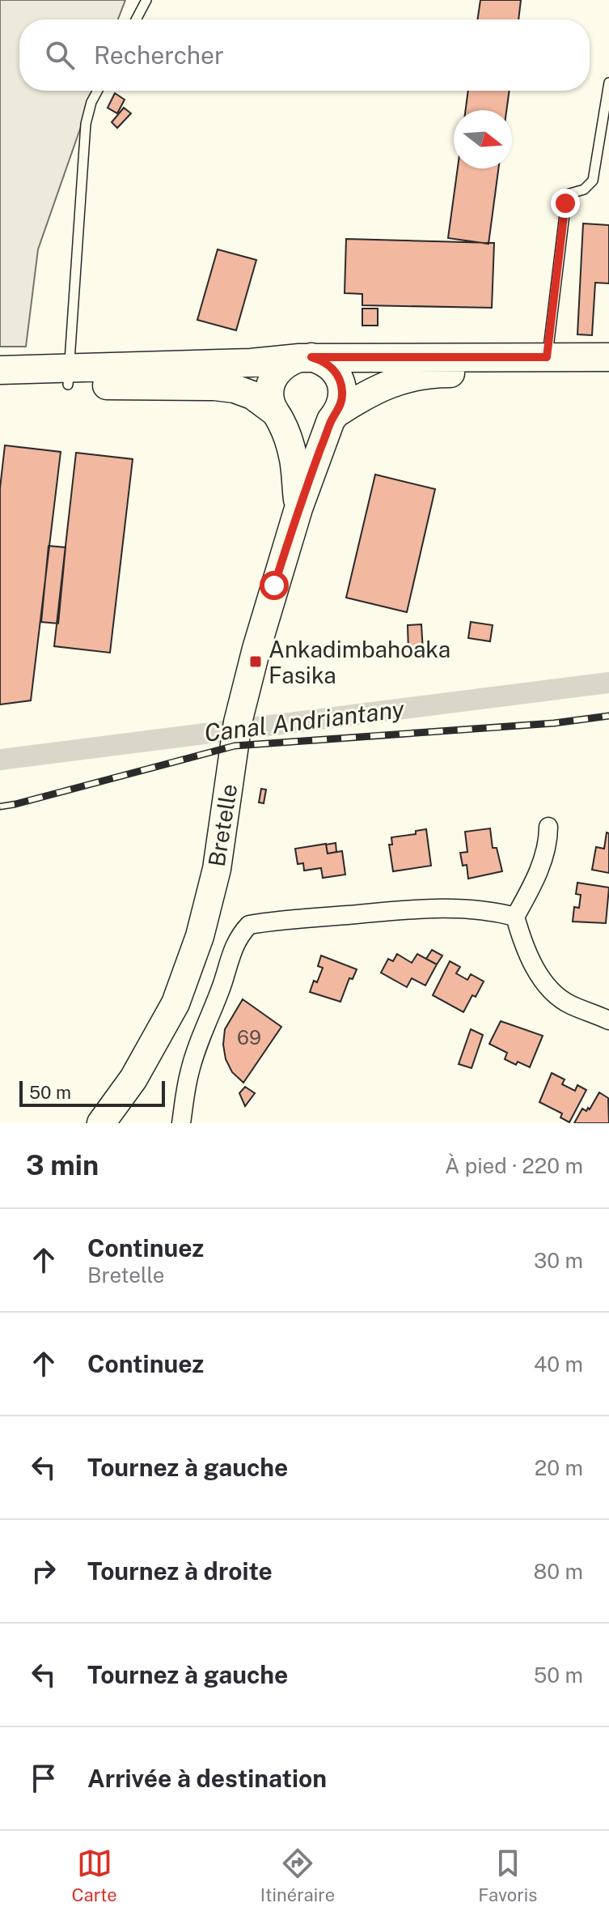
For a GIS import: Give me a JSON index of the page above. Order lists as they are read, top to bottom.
{
  "streets": {
    "main road": ["Bretelle"]
  },
  "water": ["Canal Andriantany"],
  "places": {
    "transit": ["Ankadimbahoaka Fasika"]
  },
  "house_numbers": ["69"],
  "scale_bar": "50 m",
  "north": "right",
  "page": {
    "search": "Rechercher",
    "scale": "50 m",
    "heading": ["3 min", "À pied · 220 m"],
    "list": [
      ["Continuez", "Bretelle", "30 m"],
      ["Continuez", "40 m"],
      ["Tournez à gauche", "20 m"],
      ["Tournez à droite", "80 m"],
      ["Tournez à gauche", "50 m"],
      "Arrivée à destination"
    ],
    "nav": ["Carte", "Itinéraire", "Favoris"]
  }
}
